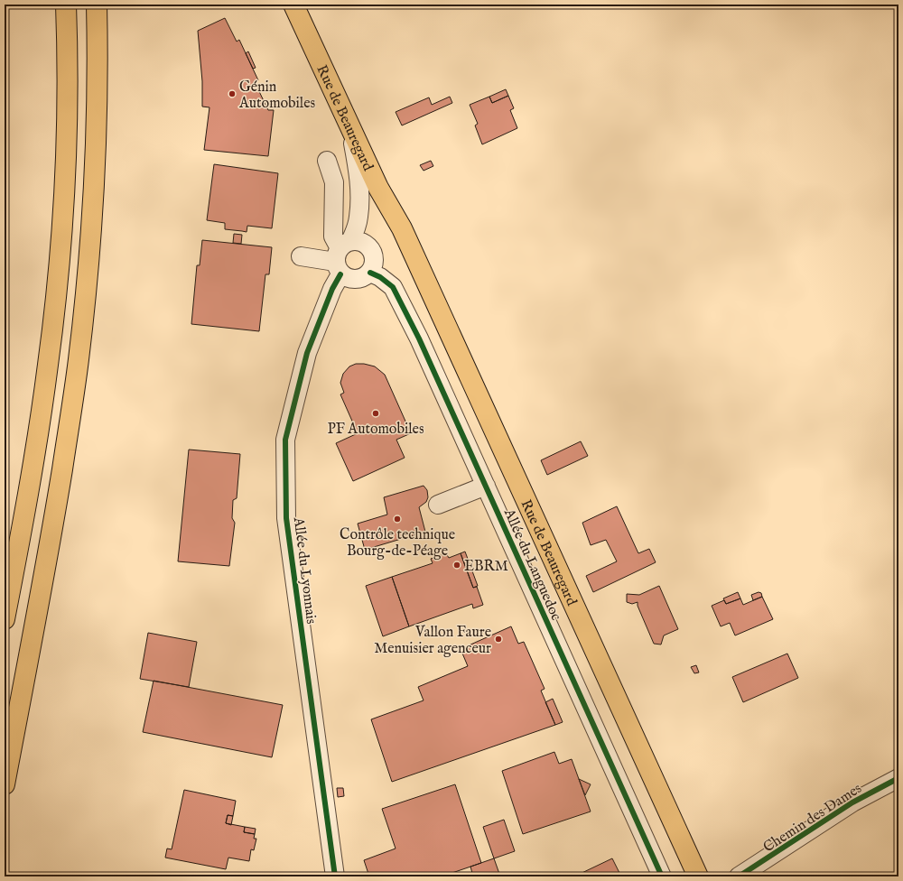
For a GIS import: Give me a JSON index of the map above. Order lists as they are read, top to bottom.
{
  "streets": {
    "main road": ["Rue de Beauregard"],
    "street": ["Allée du Languedoc", "Allée du Lyonnais", "Chemin des Dames"]
  },
  "crossings": [
    ["Rue de Beauregard", "Allée du Lyonnais"],
    ["Allée du Languedoc", "Allée du Lyonnais"]
  ],
  "places": [
    "Génin Automobiles",
    "PF Automobiles",
    "Contrôle technique Bourg-de-Péage",
    "EBRM",
    "Vallon Faure Menuisier agenceur"
  ]
}
